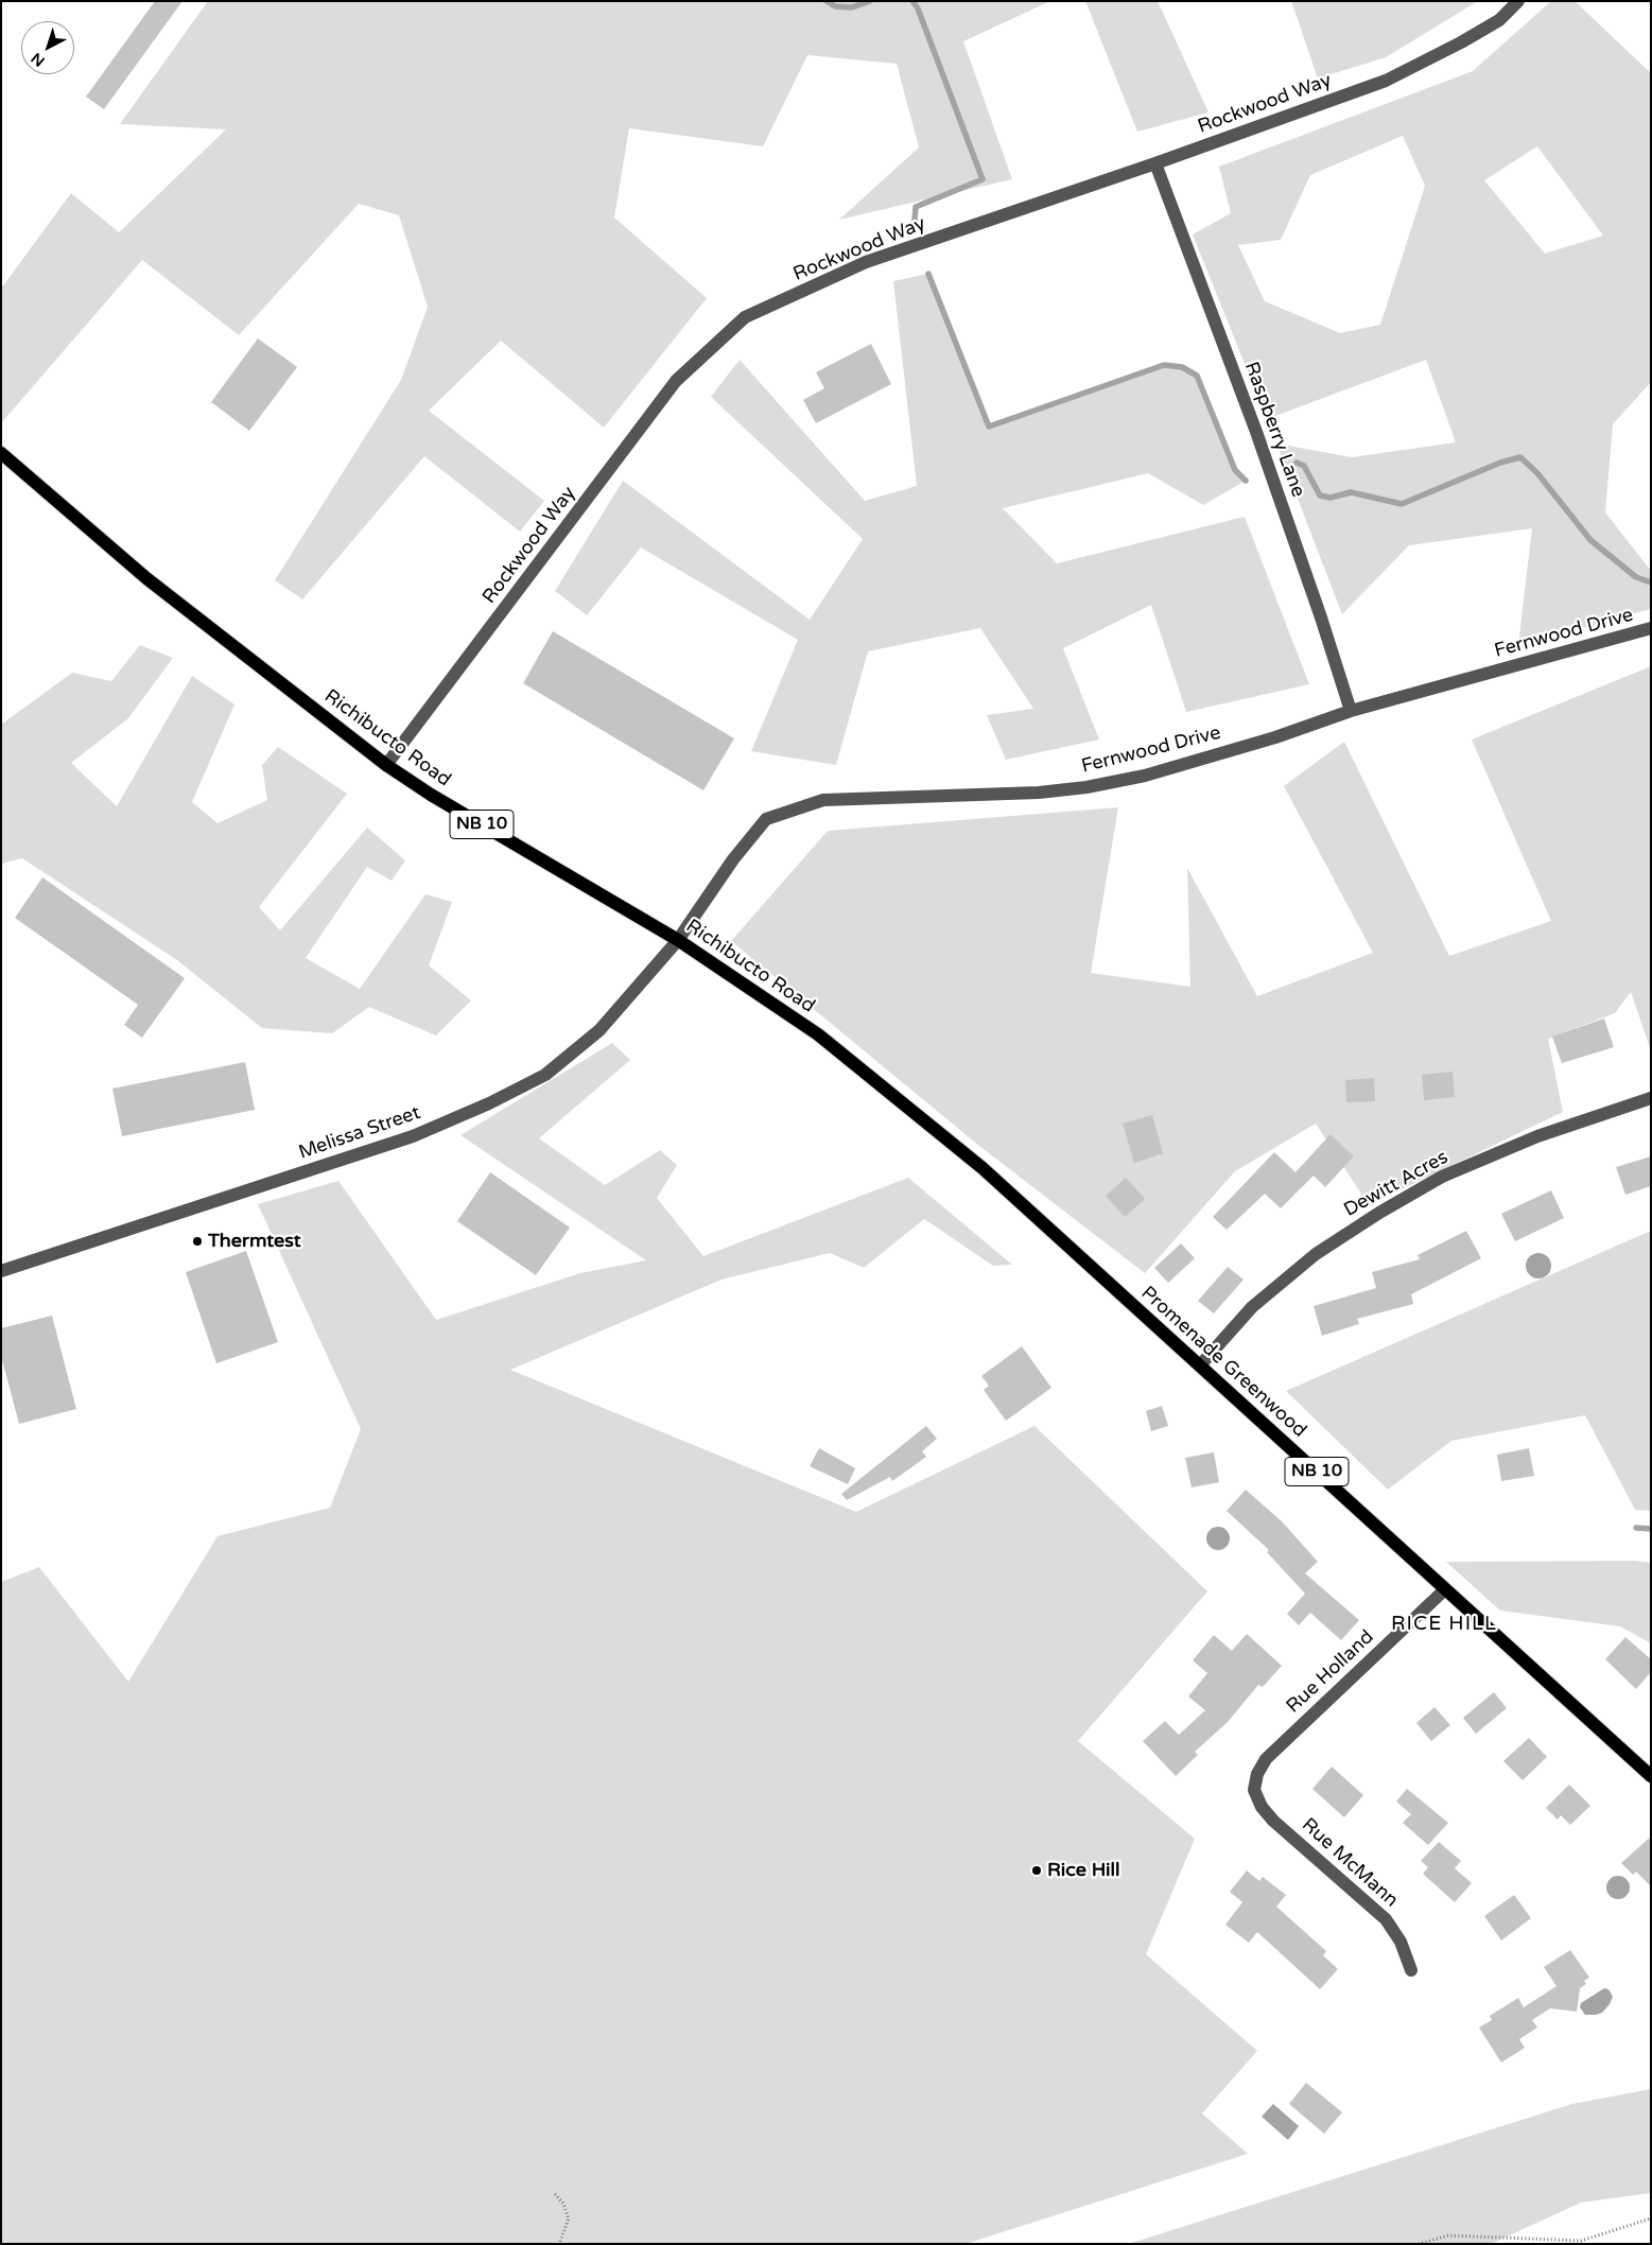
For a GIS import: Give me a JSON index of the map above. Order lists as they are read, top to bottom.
{
  "streets": {
    "main road": ["Richibucto Road", "NB 10", "Promenade Greenwood"],
    "street": [
      "Rockwood Way",
      "Raspberry Lane",
      "Fernwood Drive",
      "Melissa Street",
      "Dewitt Acres",
      "Rue Holland",
      "Rue McMann"
    ]
  },
  "crossings": [
    ["Rockwood Way", "Raspberry Lane"],
    ["Rockwood Way", "Richibucto Road"],
    ["Raspberry Lane", "Fernwood Drive"],
    ["Fernwood Drive", "Richibucto Road"],
    ["Fernwood Drive", "Melissa Street"],
    ["Richibucto Road", "Melissa Street"],
    ["Richibucto Road", "Promenade Greenwood"],
    ["Dewitt Acres", "Promenade Greenwood"],
    ["Promenade Greenwood", "Rue Holland"],
    ["Rue Holland", "Rue McMann"]
  ],
  "districts": ["RICE HILL"],
  "places": ["Thermtest", "Rice Hill"],
  "north": "bottom left"
}
